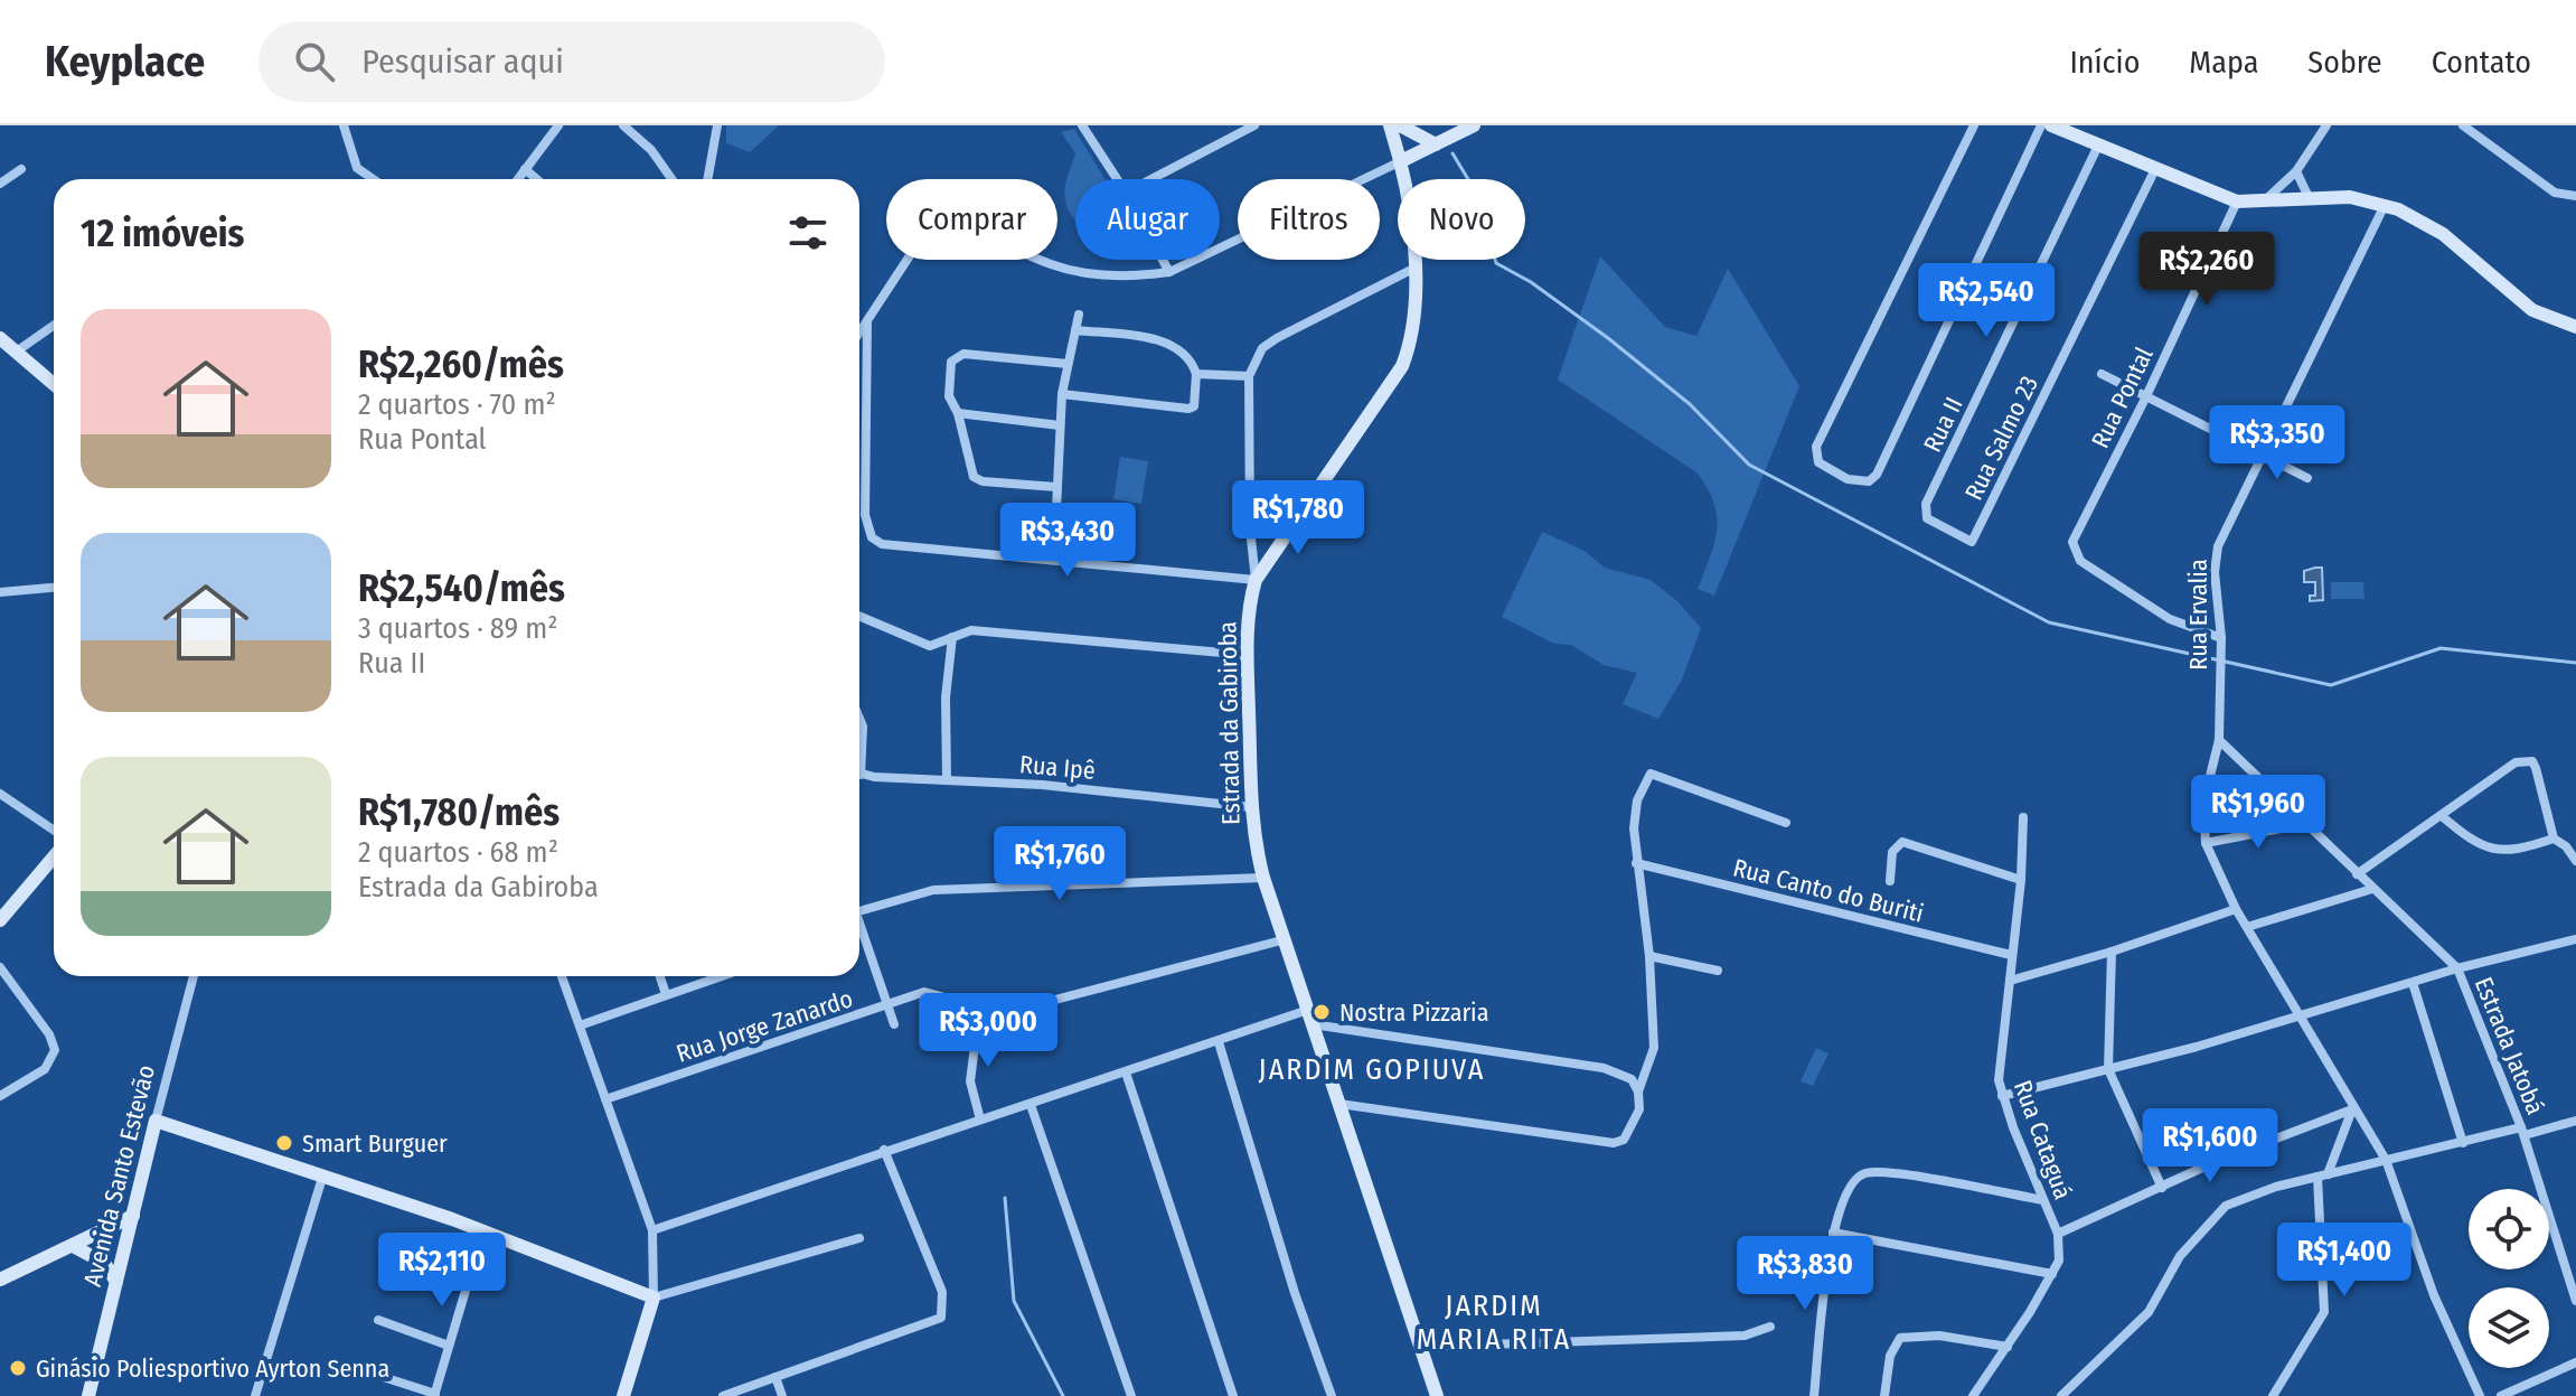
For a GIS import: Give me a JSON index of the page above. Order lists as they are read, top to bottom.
{
  "streets": {
    "main road": ["Estrada da Gabiroba", "Avenida Santo Estevão"],
    "street": [
      "Rua Pontal",
      "Rua II",
      "Rua Salmo 23",
      "Rua Ervalia",
      "Rua Ipê",
      "Rua Canto do Buriti",
      "Rua Jorge Zanardo",
      "Estrada Jatobá",
      "Rua Cataguá"
    ]
  },
  "crossings": [
    ["Rua Pontal", "Rua Ervalia"],
    ["Rua II", "Rua Salmo 23"],
    ["Rua Ervalia", "Estrada Jatobá"],
    ["Estrada da Gabiroba", "Rua Ipê"],
    ["Rua Canto do Buriti", "Rua Cataguá"]
  ],
  "districts": ["JARDIM GOPIUVA", "JARDIM MARIA RITA"],
  "places": ["Nostra Pizzaria", "Smart Burguer", "Ginásio Poliesportivo Ayrton Senna"],
  "page": {
    "header": "Keyplace",
    "search": "Pesquisar aqui",
    "nav": [
      "Início",
      "Mapa",
      "Sobre",
      "Contato"
    ],
    "chip": [
      "Comprar",
      "Alugar",
      "Filtros",
      "Novo"
    ],
    "heading": "12 imóveis",
    "price": [
      "R$2,260",
      "R$2,540",
      "R$3,350",
      "R$1,780",
      "R$3,430",
      "R$1,960",
      "R$1,760",
      "R$3,000",
      "R$1,600",
      "R$1,400",
      "R$2,110",
      "R$3,830"
    ],
    "list": [
      {
        "name": "R$2,260/mês",
        "note": "2 quartos · 70 m² · Rua Pontal"
      },
      {
        "name": "R$2,540/mês",
        "note": "3 quartos · 89 m² · Rua II"
      },
      {
        "name": "R$1,780/mês",
        "note": "2 quartos · 68 m² · Estrada da Gabiroba"
      }
    ]
  }
}
